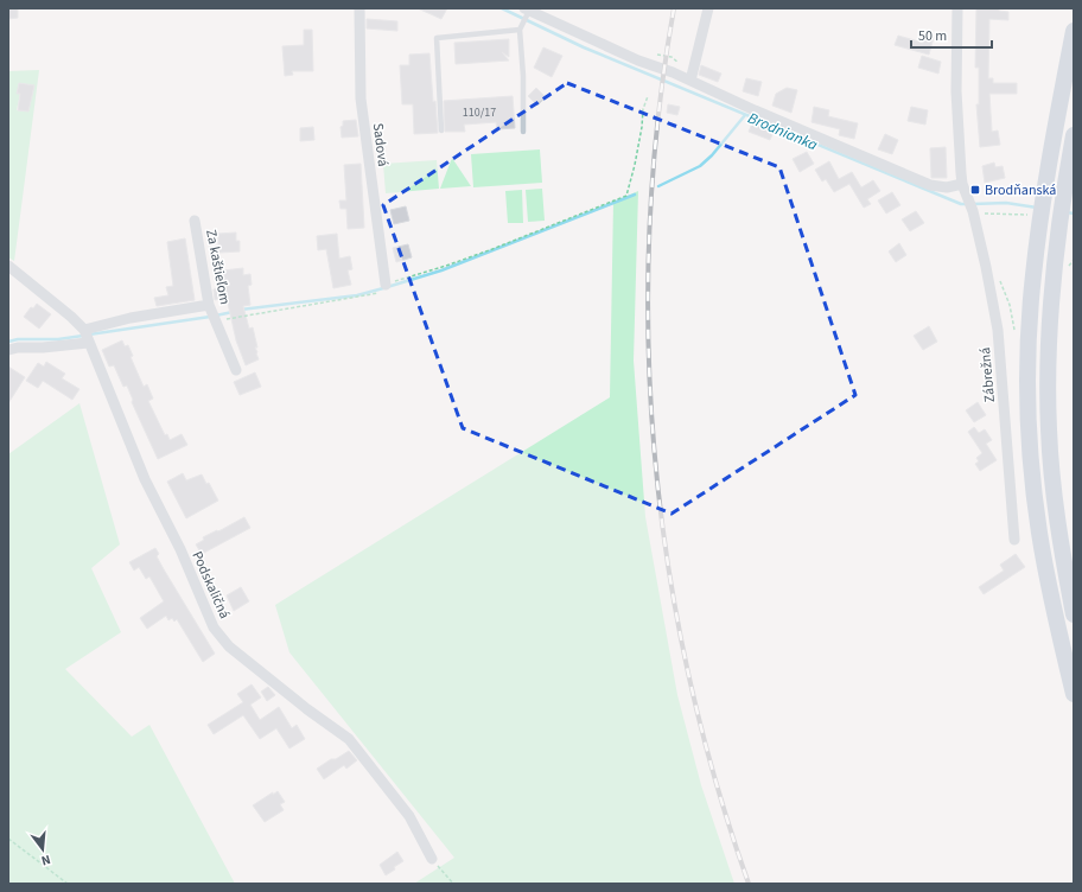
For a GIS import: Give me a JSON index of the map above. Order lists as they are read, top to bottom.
{
  "streets": {
    "street": [
      "Sadová",
      "Za kaštieľom",
      "Zábrežná",
      "Podskaličná"
    ]
  },
  "water": ["Brodnianka"],
  "places": {
    "transit": ["Brodňanská"]
  },
  "house_numbers": ["110/17"],
  "scale_bar": "50 m",
  "north": "bottom"
}
